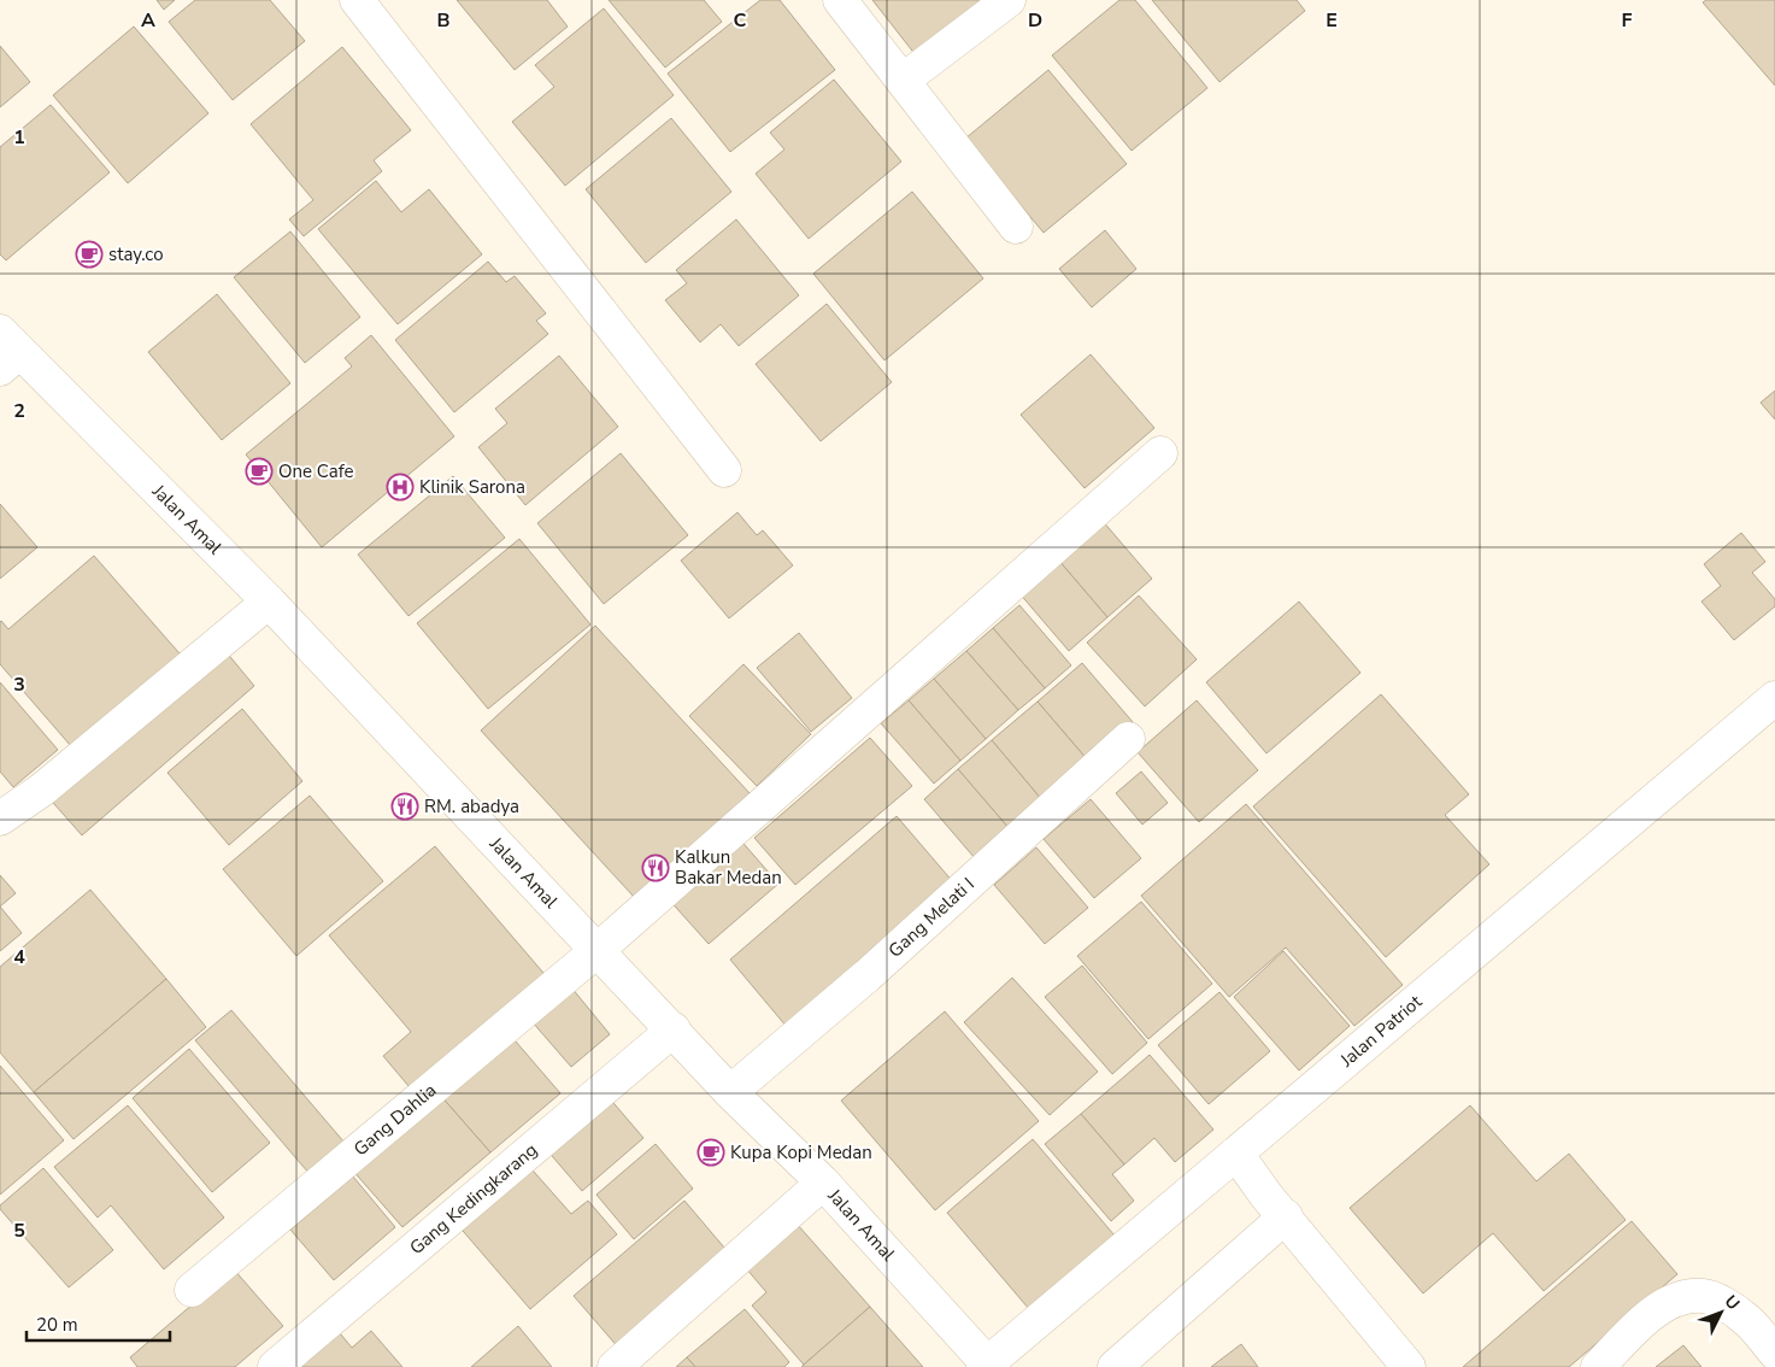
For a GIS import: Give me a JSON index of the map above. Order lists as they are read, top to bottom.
{
  "streets": {
    "street": [
      "Jalan Amal",
      "Gang Melati I",
      "Jalan Patriot",
      "Gang Dahlia",
      "Gang Kedingkarang"
    ]
  },
  "crossings": [
    ["Jalan Amal", "Gang Melati I"],
    ["Jalan Amal", "Jalan Patriot"],
    ["Jalan Amal", "Gang Dahlia"],
    ["Jalan Amal", "Gang Kedingkarang"]
  ],
  "places": {
    "cafe": ["stay.co", "One Cafe", "Kupa Kopi Medan"],
    "hospital": ["Klinik Sarona"],
    "restaurant": ["RM. abadya", "Kalkun Bakar Medan"]
  },
  "scale_bar": "20 m",
  "north": "top right",
  "grid": {
    "columns": [
      "A",
      "B",
      "C",
      "D",
      "E",
      "F"
    ],
    "rows": [
      "1",
      "2",
      "3",
      "4",
      "5"
    ]
  }
}
